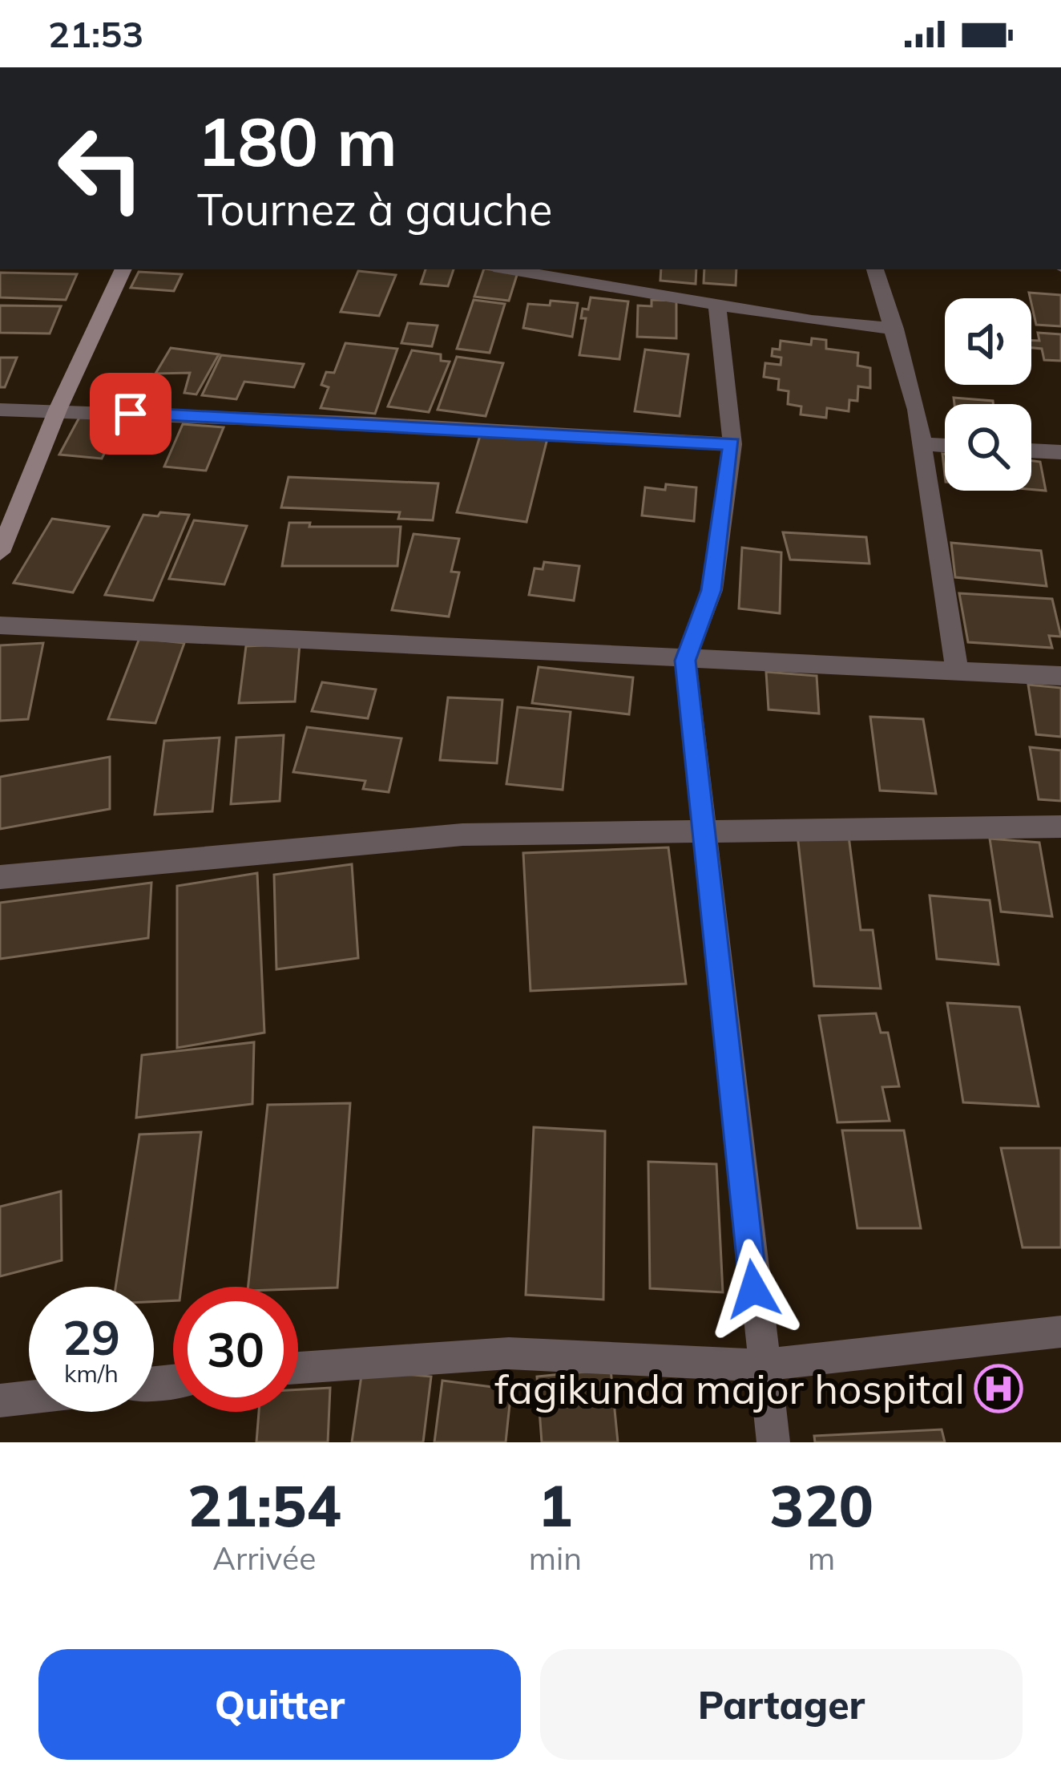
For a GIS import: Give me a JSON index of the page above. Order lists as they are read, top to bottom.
{
  "places": {
    "hospital": ["fagikunda major hospital"]
  },
  "page": {
    "status": "21:53",
    "turn": ["180 m", "Tournez à gauche"],
    "speed": "29 km/h",
    "limit": "30",
    "eta": [
      "21:54",
      "Arrivée",
      "1",
      "min",
      "320",
      "m"
    ],
    "buttons": ["Quitter", "Partager"]
  }
}
